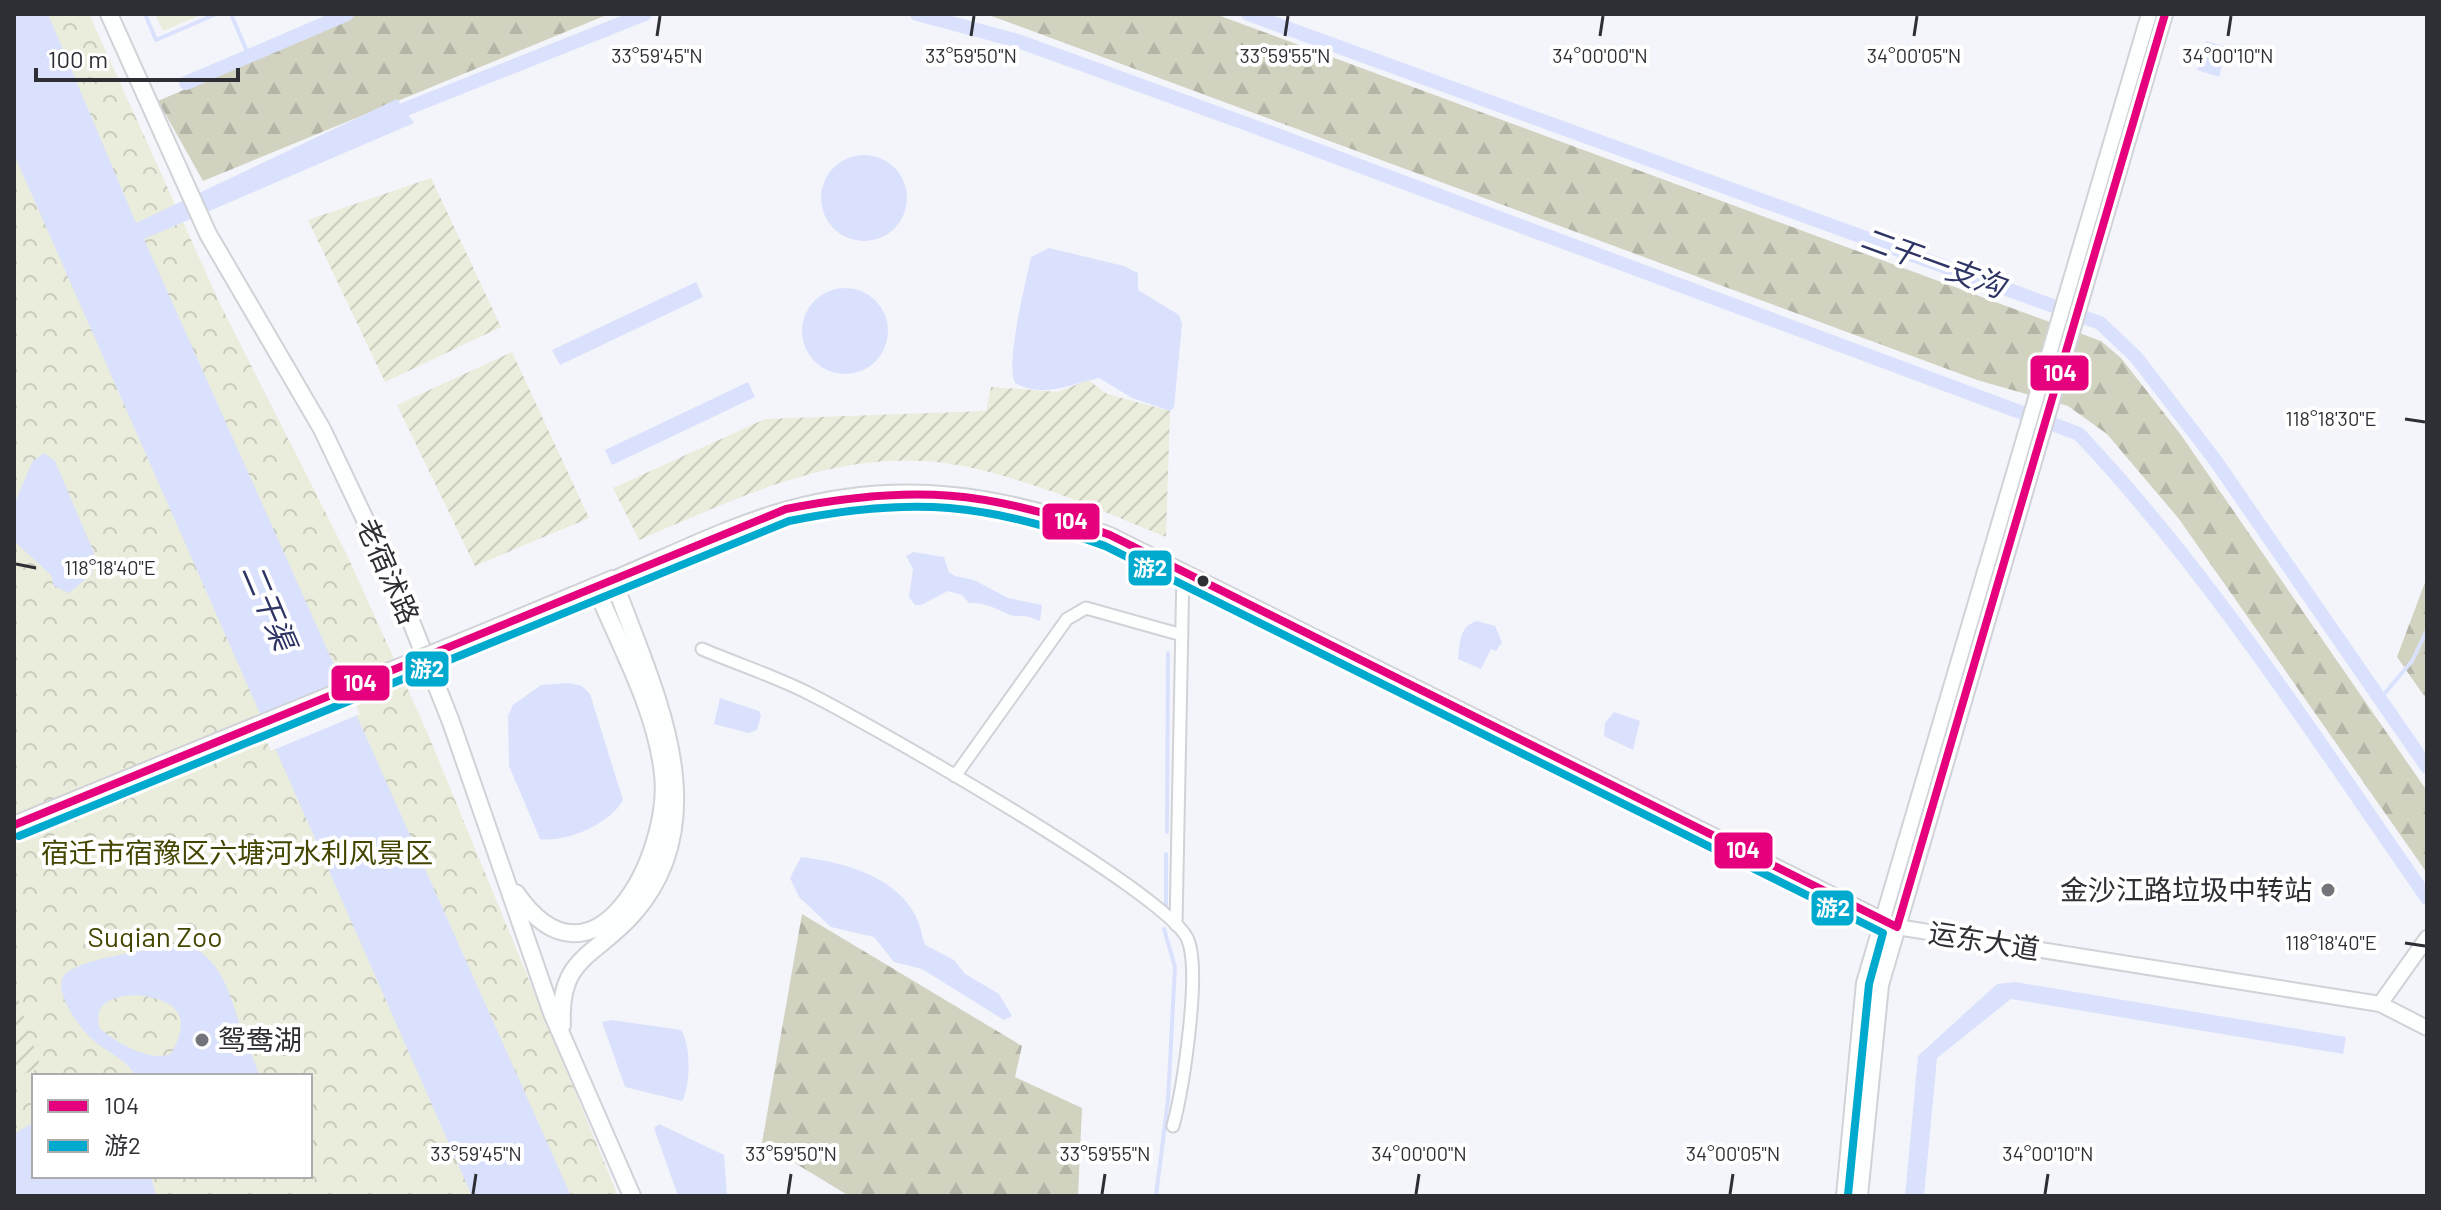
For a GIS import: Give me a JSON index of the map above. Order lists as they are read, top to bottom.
{
  "streets": {
    "main road": ["老宿沭路", "运东大道"]
  },
  "water": ["二干一支沟", "二干渠"],
  "parks": ["宿迁市宿豫区六塘河水利风景区", "Suqian Zoo"],
  "places": ["金沙江路垃圾中转站", "鸳鸯湖"],
  "lines": ["transit line 104", "transit line 游2"],
  "legend": ["104", "游2"],
  "scale_bar": "100 m",
  "coordinates": [
    "33°59'45\"N",
    "33°59'50\"N",
    "33°59'55\"N",
    "34°00'00\"N",
    "34°00'05\"N",
    "34°00'10\"N",
    "118°18'30\"E",
    "118°18'40\"E"
  ]
}
